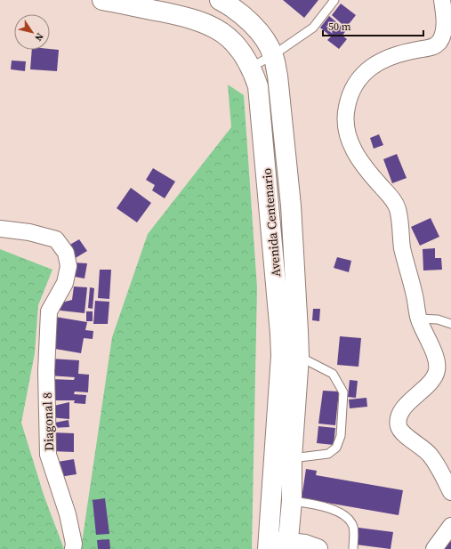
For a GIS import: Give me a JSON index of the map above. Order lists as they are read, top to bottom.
{
  "streets": {
    "main road": ["Avenida Centenario"],
    "street": ["Diagonal 8"]
  },
  "scale_bar": "50 m",
  "north": "bottom right"
}
